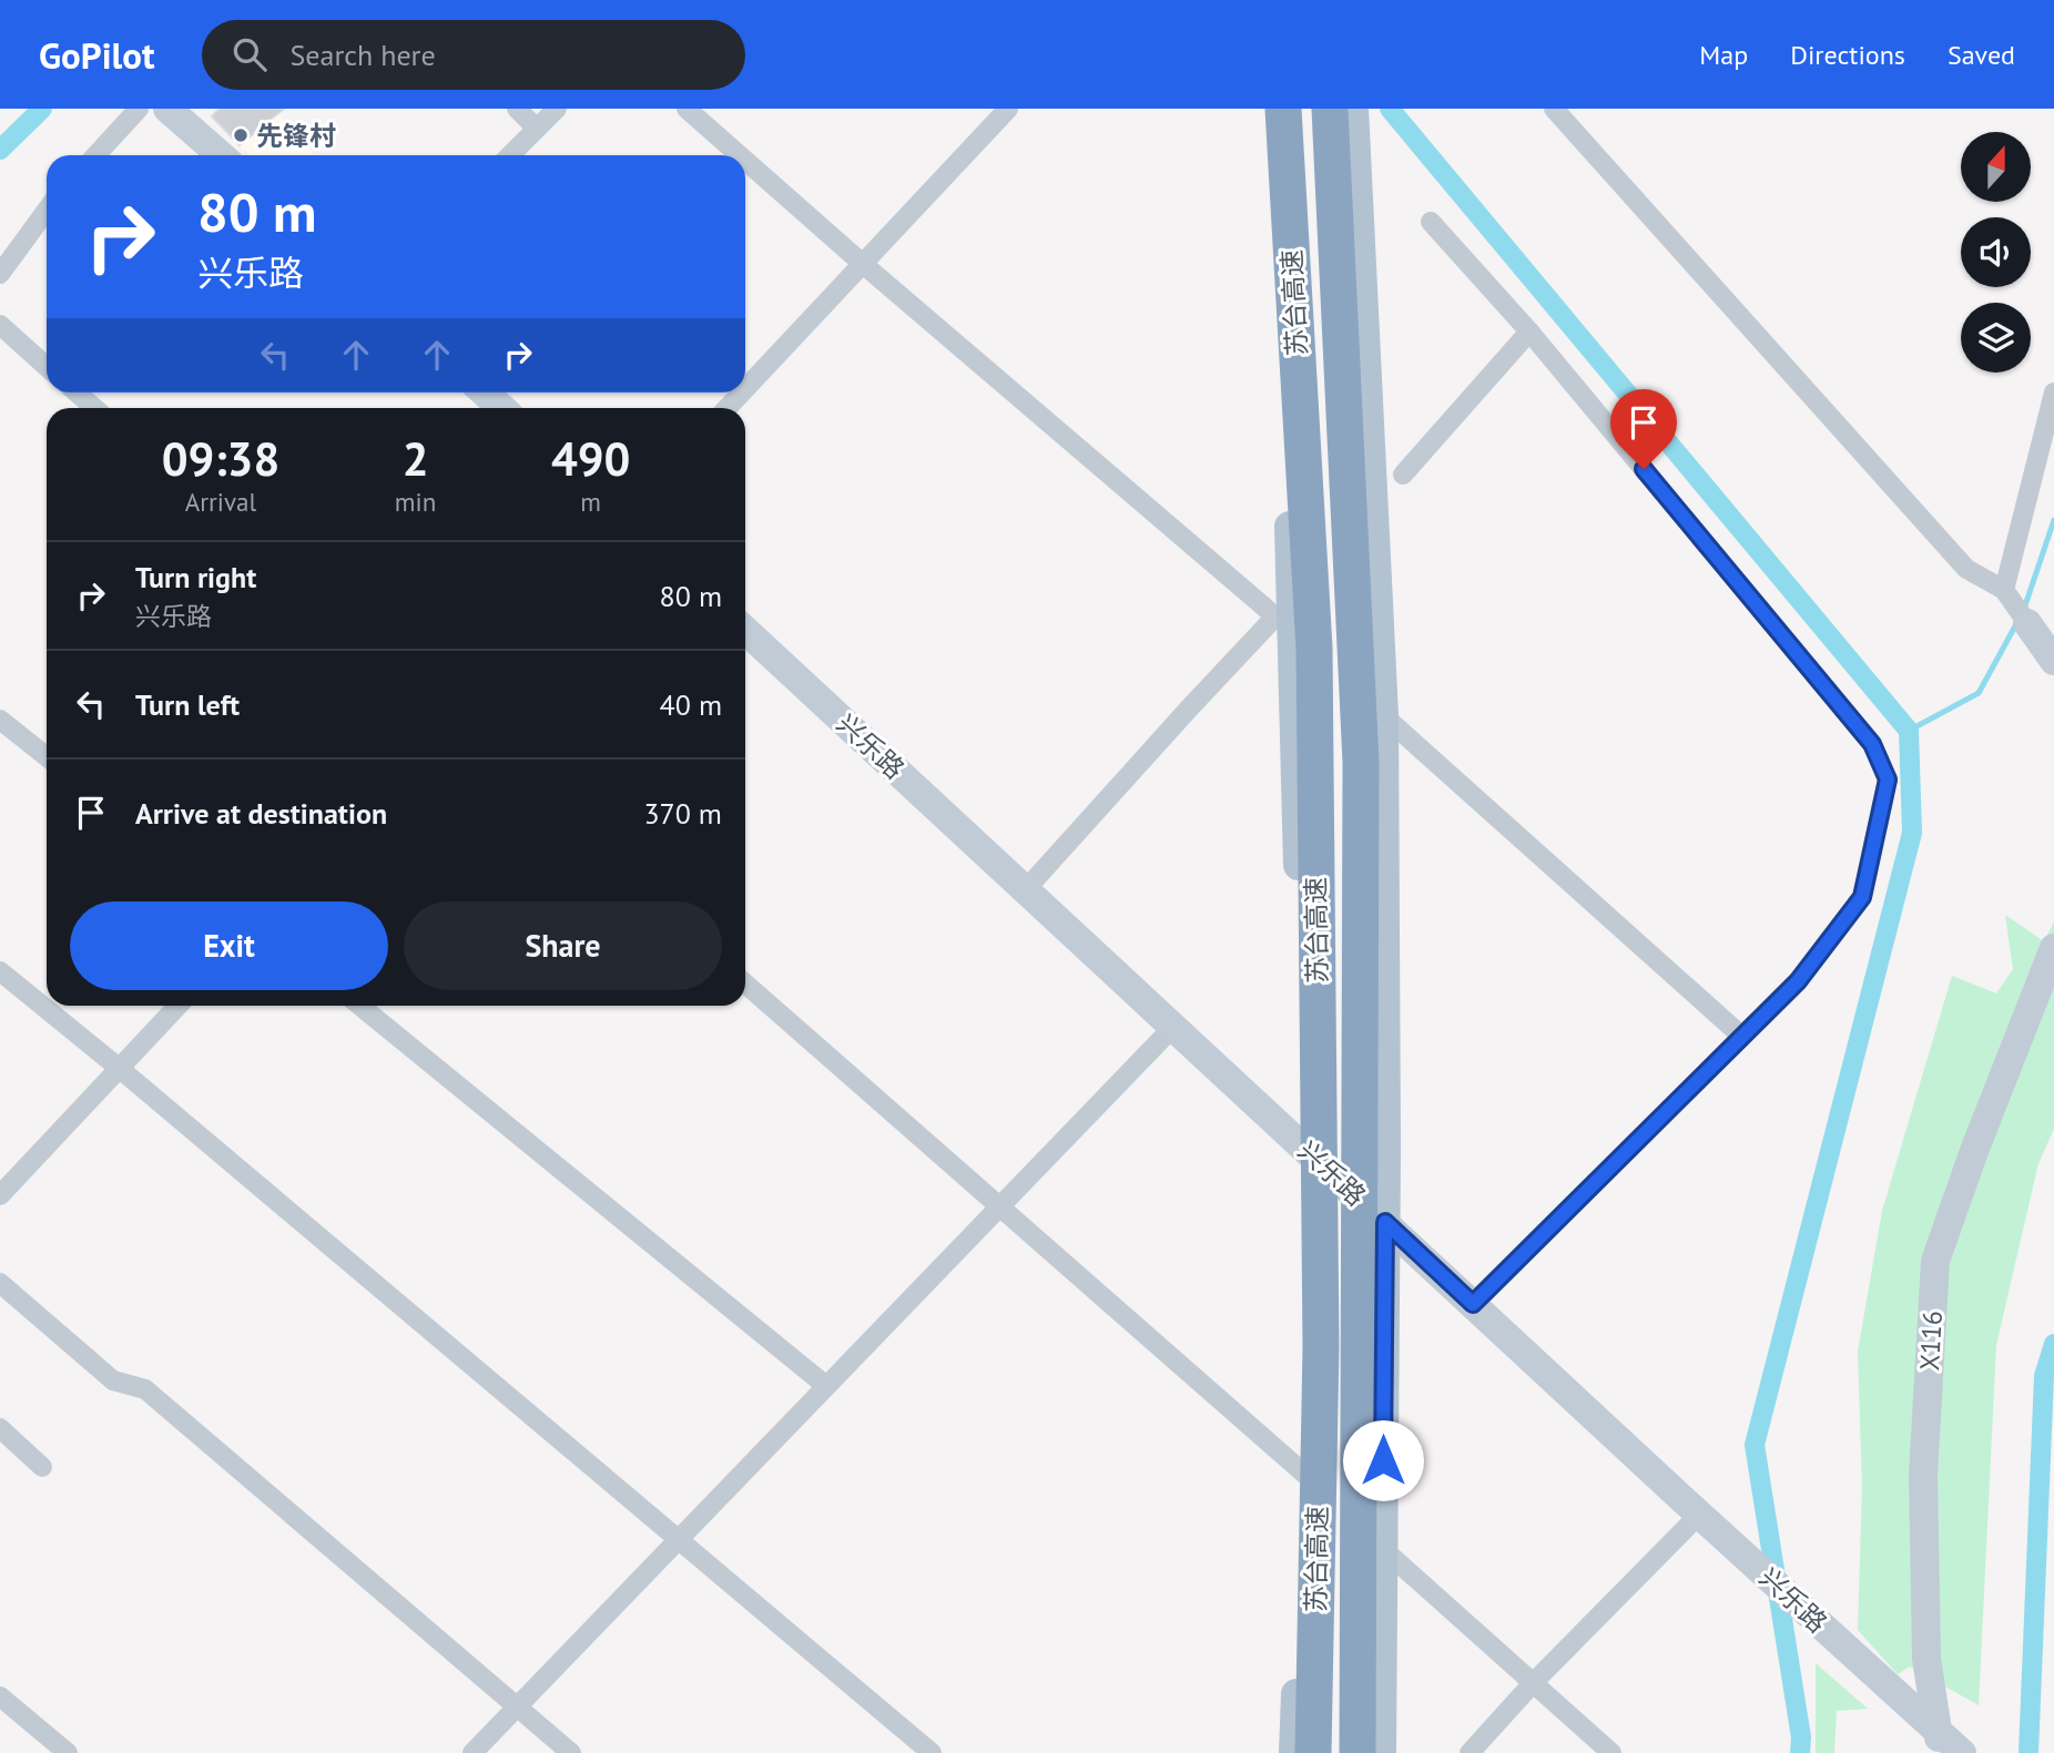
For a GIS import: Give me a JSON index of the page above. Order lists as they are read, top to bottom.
{
  "streets": {
    "highway": ["苏台高速"],
    "main road": ["兴乐路", "X116"]
  },
  "crossings": [
    ["兴乐路", "X116"]
  ],
  "places": ["先锋村"],
  "north": "top",
  "page": {
    "header": "GoPilot",
    "search": "Search here",
    "nav": ["Map", "Directions", "Saved"],
    "turn": ["80 m", "兴乐路"],
    "eta": [
      "09:38",
      "Arrival",
      "2",
      "min",
      "490",
      "m"
    ],
    "list": [
      {
        "name": "Turn right",
        "note": "兴乐路",
        "value": "80 m"
      },
      {
        "name": "Turn left",
        "value": "40 m"
      },
      {
        "name": "Arrive at destination",
        "value": "370 m"
      }
    ],
    "buttons": ["Exit", "Share"]
  }
}
